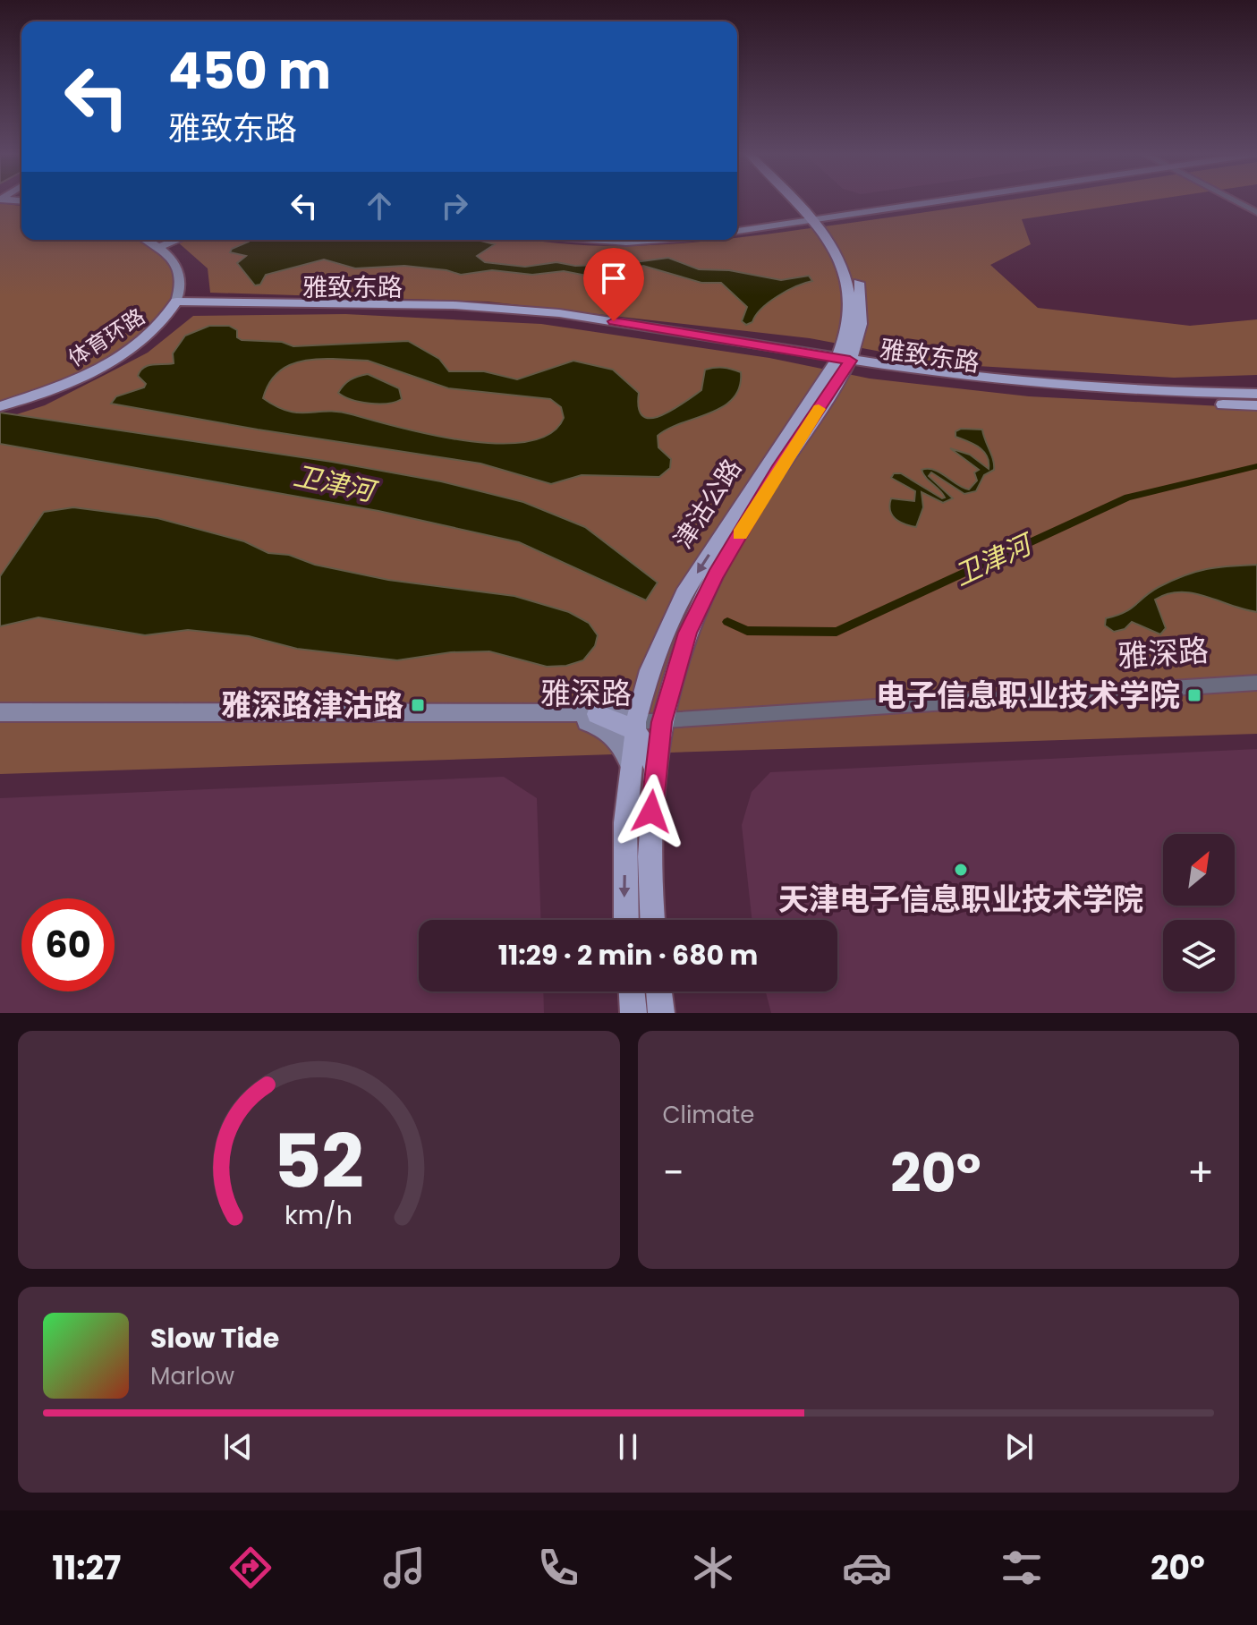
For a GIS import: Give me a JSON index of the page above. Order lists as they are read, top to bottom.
{
  "streets": {
    "main road": [
      "雅致东路",
      "体育环路",
      "津沽公路",
      "雅深路"
    ]
  },
  "crossings": [
    ["雅致东路", "体育环路"],
    ["雅致东路", "津沽公路"],
    ["津沽公路", "雅深路"]
  ],
  "water": ["卫津河"],
  "places": {
    "transit": ["电子信息职业技术学院", "雅深路津沽路"],
    "other": ["天津电子信息职业技术学院"]
  },
  "north": "top right",
  "page": {
    "turn": ["450 m", "雅致东路"],
    "limit": "60",
    "trip": "11:29 · 2 min · 680 m",
    "tile": "Climate",
    "heat": ["−", "20°", "+"],
    "song": ["Slow Tide", "Marlow"],
    "tabs": ["11:27", "20°"],
    "gauge": ["52", "km/h"]
  }
}
